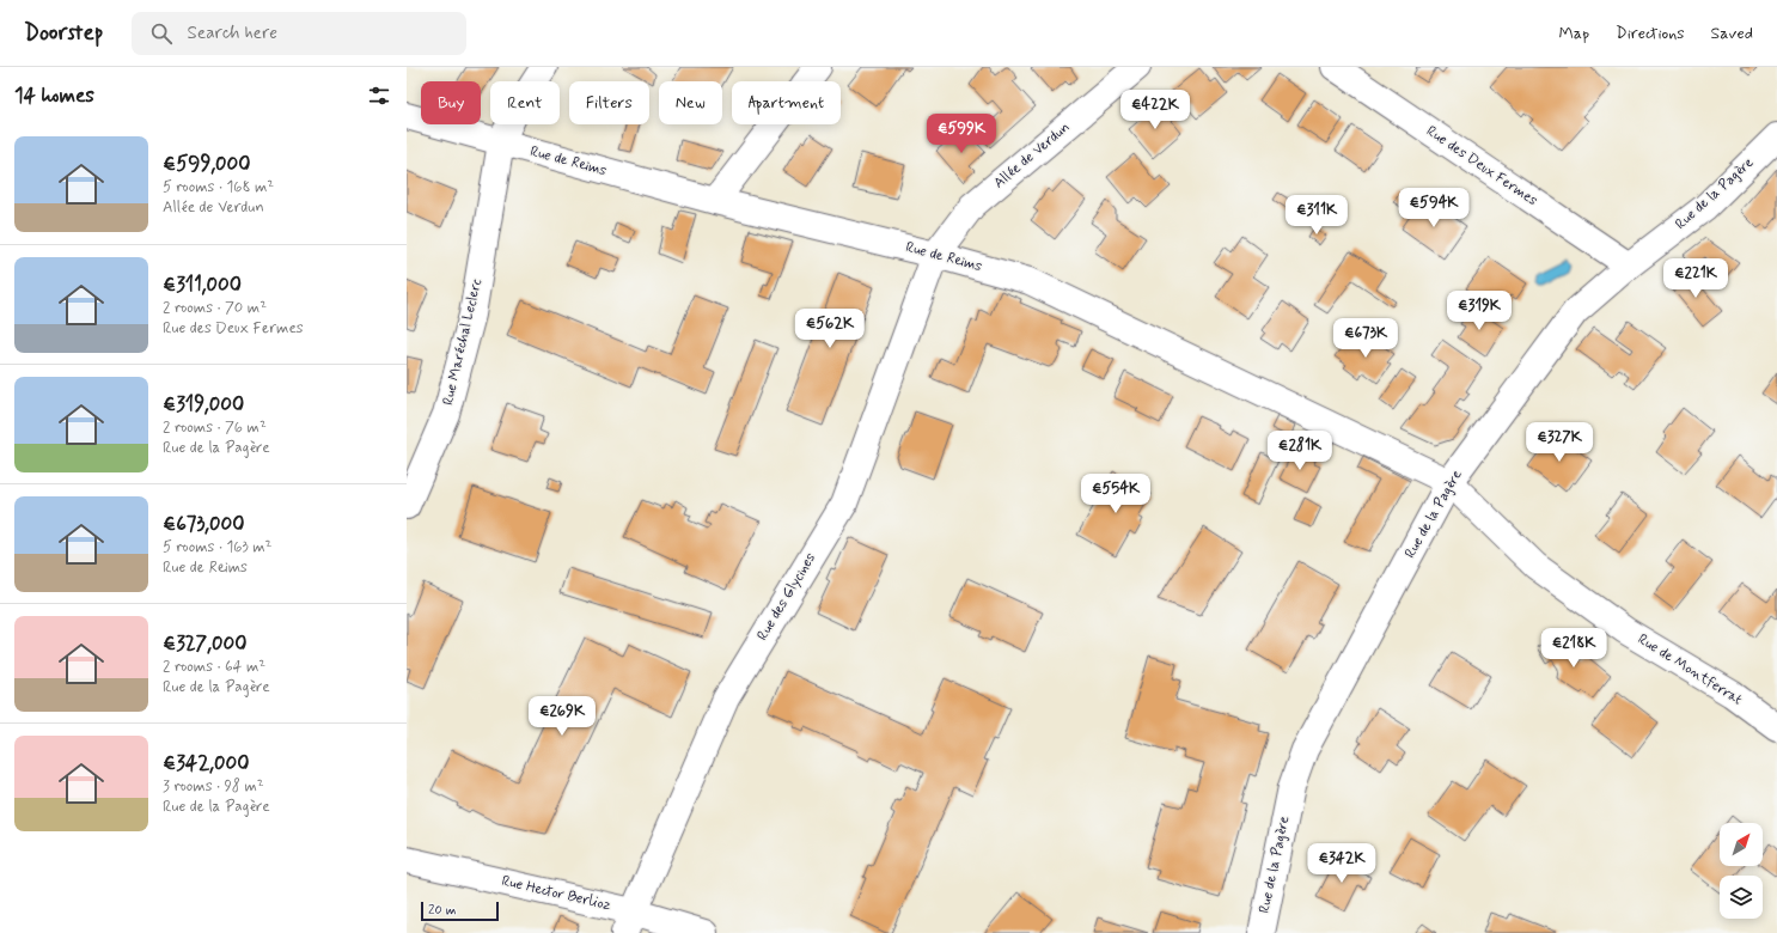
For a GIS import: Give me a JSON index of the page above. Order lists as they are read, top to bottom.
{
  "streets": {
    "street": [
      "Allée de Verdun",
      "Rue de Reims",
      "Rue des Deux Fermes",
      "Rue de la Pagère",
      "Rue Maréchal Leclerc",
      "Rue des Glycines",
      "Rue de Montferrat",
      "Rue Hector Berlioz"
    ]
  },
  "crossings": [
    ["Allée de Verdun", "Rue de Reims"],
    ["Allée de Verdun", "Rue des Glycines"],
    ["Rue de Reims", "Rue de la Pagère"],
    ["Rue de Reims", "Rue Maréchal Leclerc"],
    ["Rue de Reims", "Rue des Glycines"],
    ["Rue de Reims", "Rue de Montferrat"],
    ["Rue des Deux Fermes", "Rue de la Pagère"],
    ["Rue de la Pagère", "Rue de Montferrat"],
    ["Rue des Glycines", "Rue Hector Berlioz"]
  ],
  "scale_bar": "20 m",
  "north": "top right",
  "page": {
    "header": "Doorstep",
    "search": "Search here",
    "nav": ["Map", "Directions", "Saved"],
    "heading": "14 homes",
    "chip": [
      "Buy",
      "Rent",
      "Filters",
      "New",
      "Apartment"
    ],
    "price": [
      "€422K",
      "€599K",
      "€594K",
      "€311K",
      "€221K",
      "€319K",
      "€562K",
      "€673K",
      "€327K",
      "€281K",
      "€554K",
      "€218K",
      "€269K",
      "€342K"
    ],
    "list": [
      {
        "name": "€599,000",
        "note": "5 rooms · 168 m² · Allée de Verdun"
      },
      {
        "name": "€311,000",
        "note": "2 rooms · 70 m² · Rue des Deux Fermes"
      },
      {
        "name": "€319,000",
        "note": "2 rooms · 76 m² · Rue de la Pagère"
      },
      {
        "name": "€673,000",
        "note": "5 rooms · 163 m² · Rue de Reims"
      },
      {
        "name": "€327,000",
        "note": "2 rooms · 64 m² · Rue de la Pagère"
      },
      {
        "name": "€342,000",
        "note": "3 rooms · 98 m² · Rue de la Pagère"
      }
    ],
    "scale": "20 m"
  }
}
